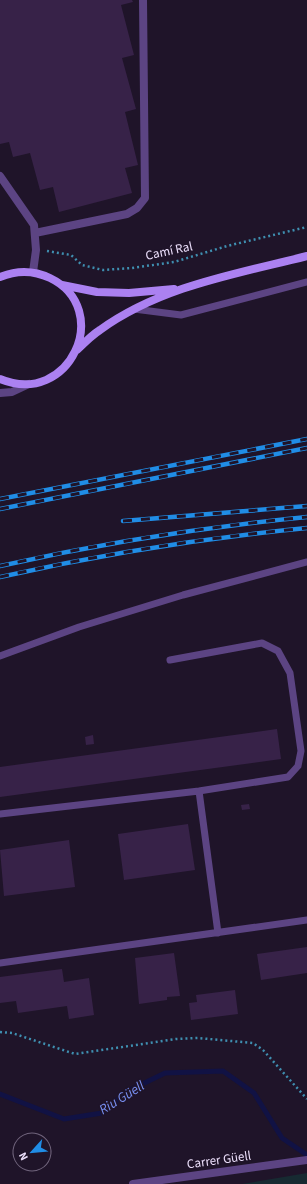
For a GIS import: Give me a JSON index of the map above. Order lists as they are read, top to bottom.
{
  "streets": {
    "street": ["Carrer Güell"],
    "path": ["Camí Ral"]
  },
  "water": ["Riu Güell"],
  "north": "bottom left"
}
